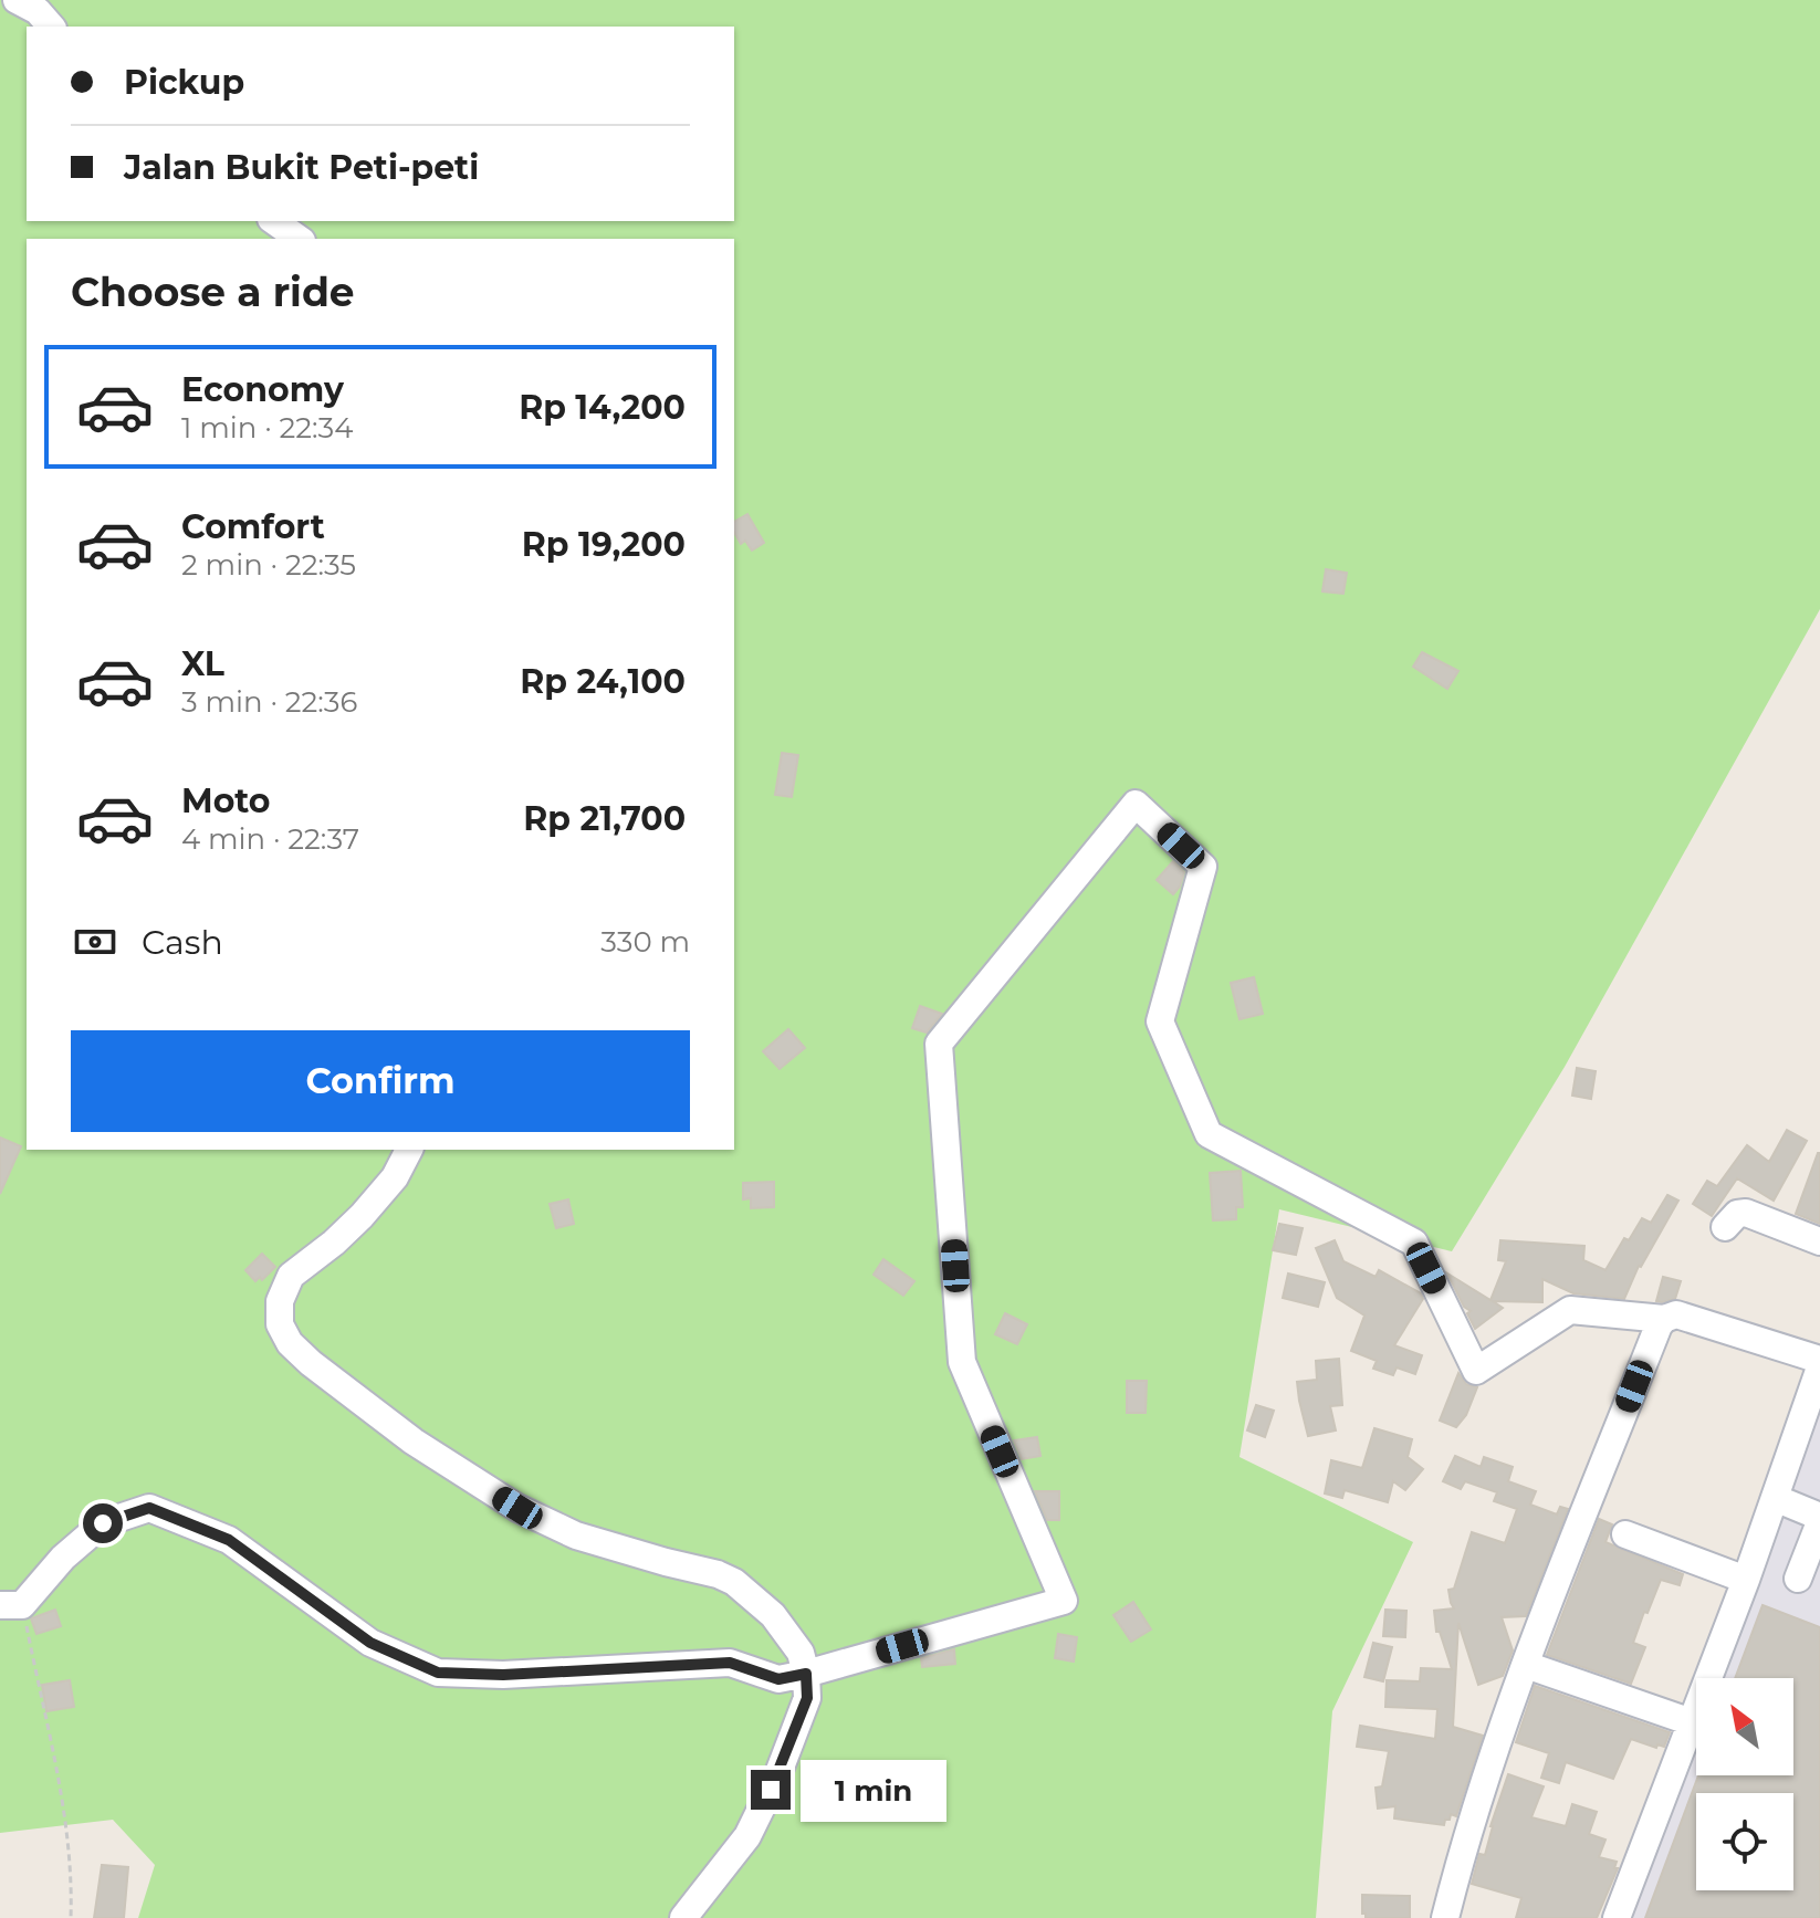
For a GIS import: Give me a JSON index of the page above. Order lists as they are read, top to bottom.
{
  "north": "top left",
  "page": {
    "banner": ["Pickup", "Jalan Bukit Peti-peti"],
    "heading": "Choose a ride",
    "list": [
      {
        "name": "Economy",
        "note": "1 min · 22:34",
        "value": "Rp 14,200"
      },
      {
        "name": "Comfort",
        "note": "2 min · 22:35",
        "value": "Rp 19,200"
      },
      {
        "name": "XL",
        "note": "3 min · 22:36",
        "value": "Rp 24,100"
      },
      {
        "name": "Moto",
        "note": "4 min · 22:37",
        "value": "Rp 21,700"
      }
    ],
    "pay": ["Cash", "330 m"],
    "buttons": "Confirm",
    "bubble": "1 min"
  }
}
